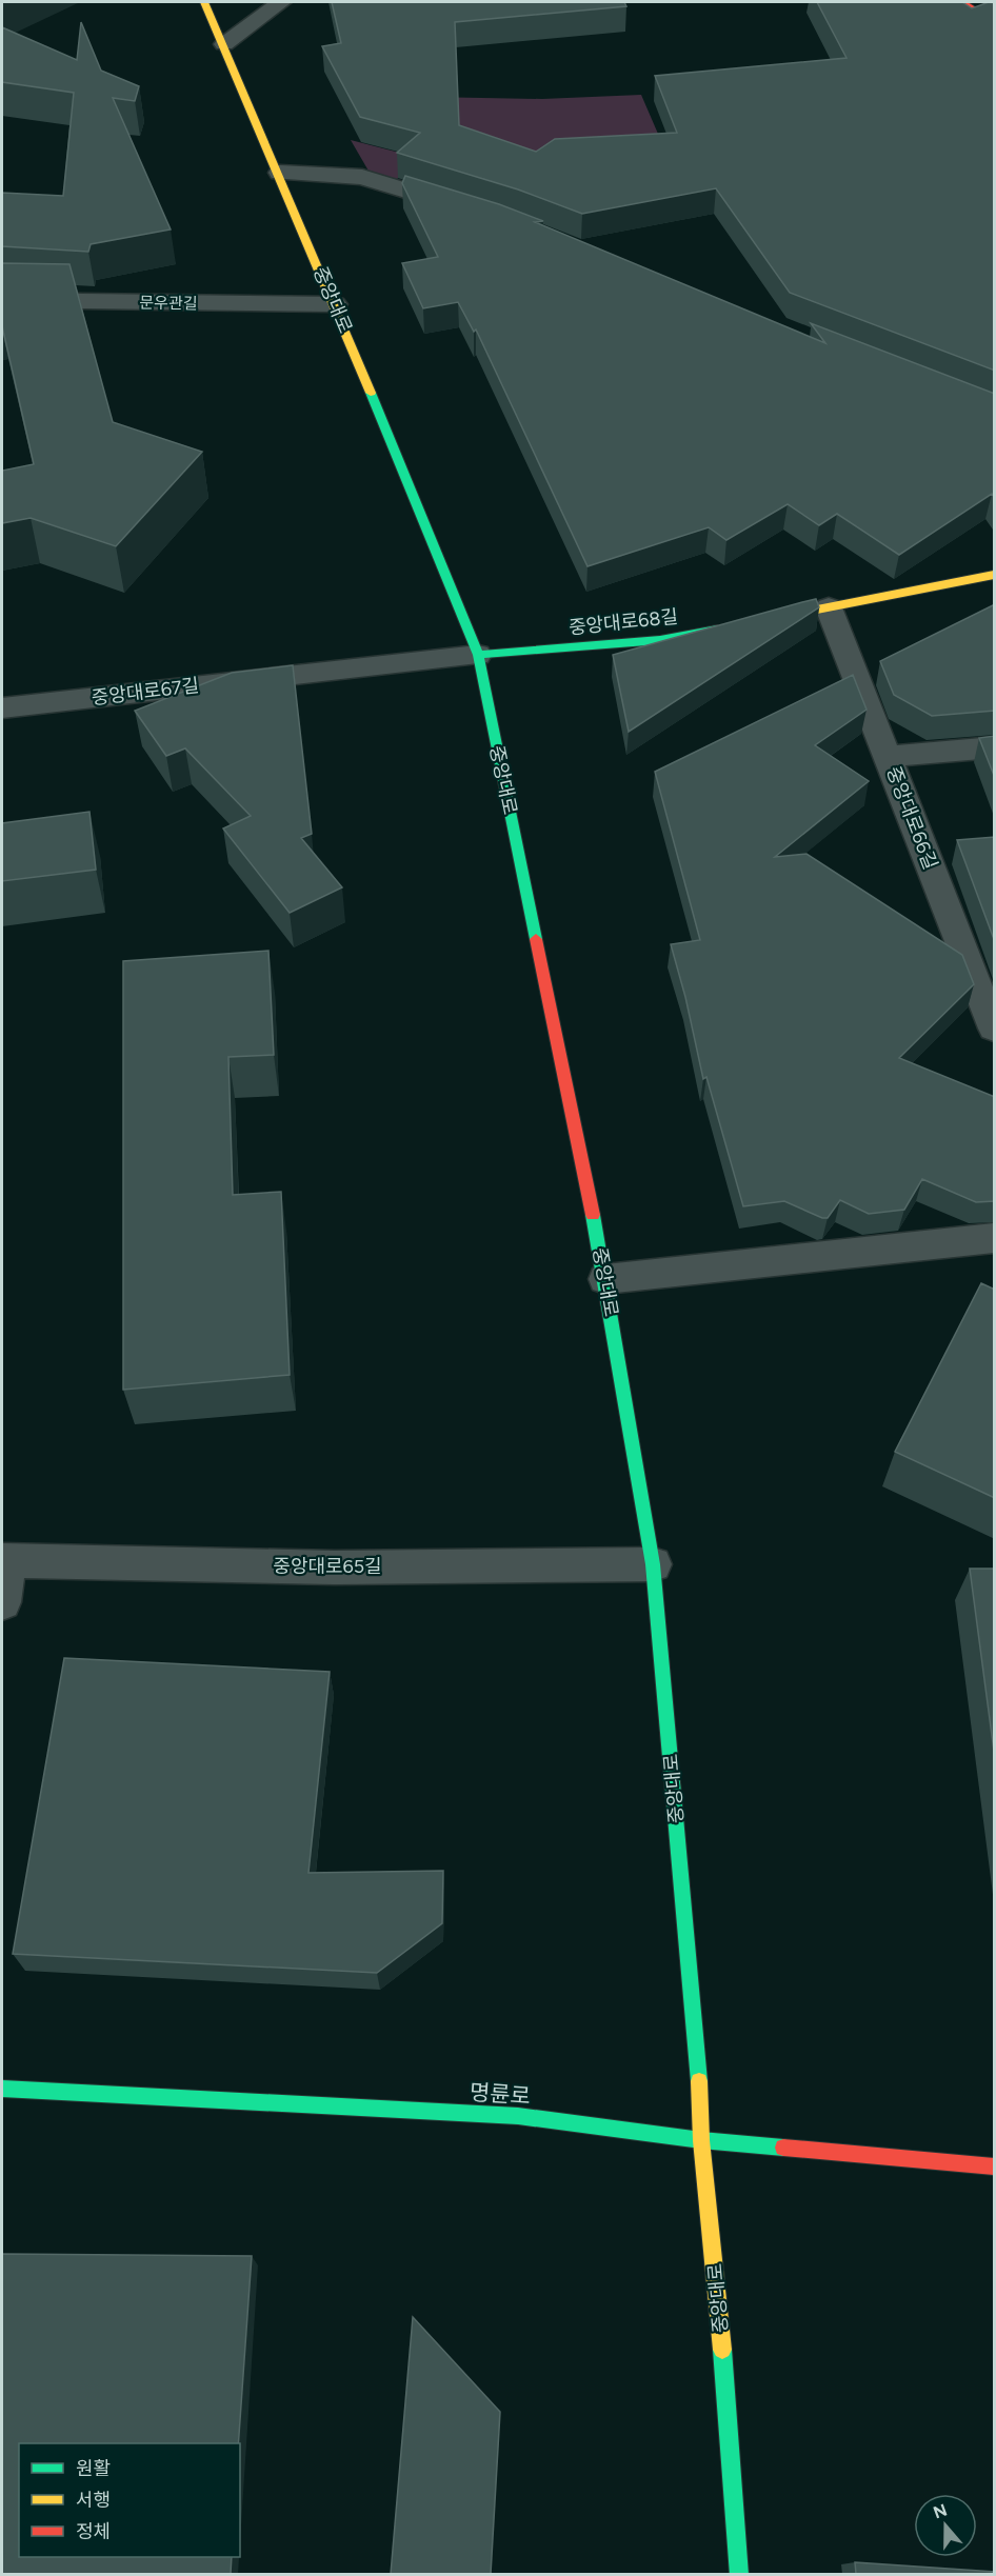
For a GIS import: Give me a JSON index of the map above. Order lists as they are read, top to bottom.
{
  "streets": {
    "main road": ["중앙대로", "중앙대로68길", "명륜로"],
    "street": [
      "문우관길",
      "중앙대로67길",
      "중앙대로66길",
      "중앙대로65길"
    ]
  },
  "crossings": [
    ["중앙대로", "문우관길"],
    ["중앙대로", "중앙대로68길"],
    ["중앙대로", "중앙대로67길"],
    ["중앙대로", "중앙대로65길"],
    ["중앙대로", "명륜로"],
    ["중앙대로68길", "중앙대로67길"]
  ],
  "legend": ["원활", "서행", "정체"],
  "north": "top"
}
